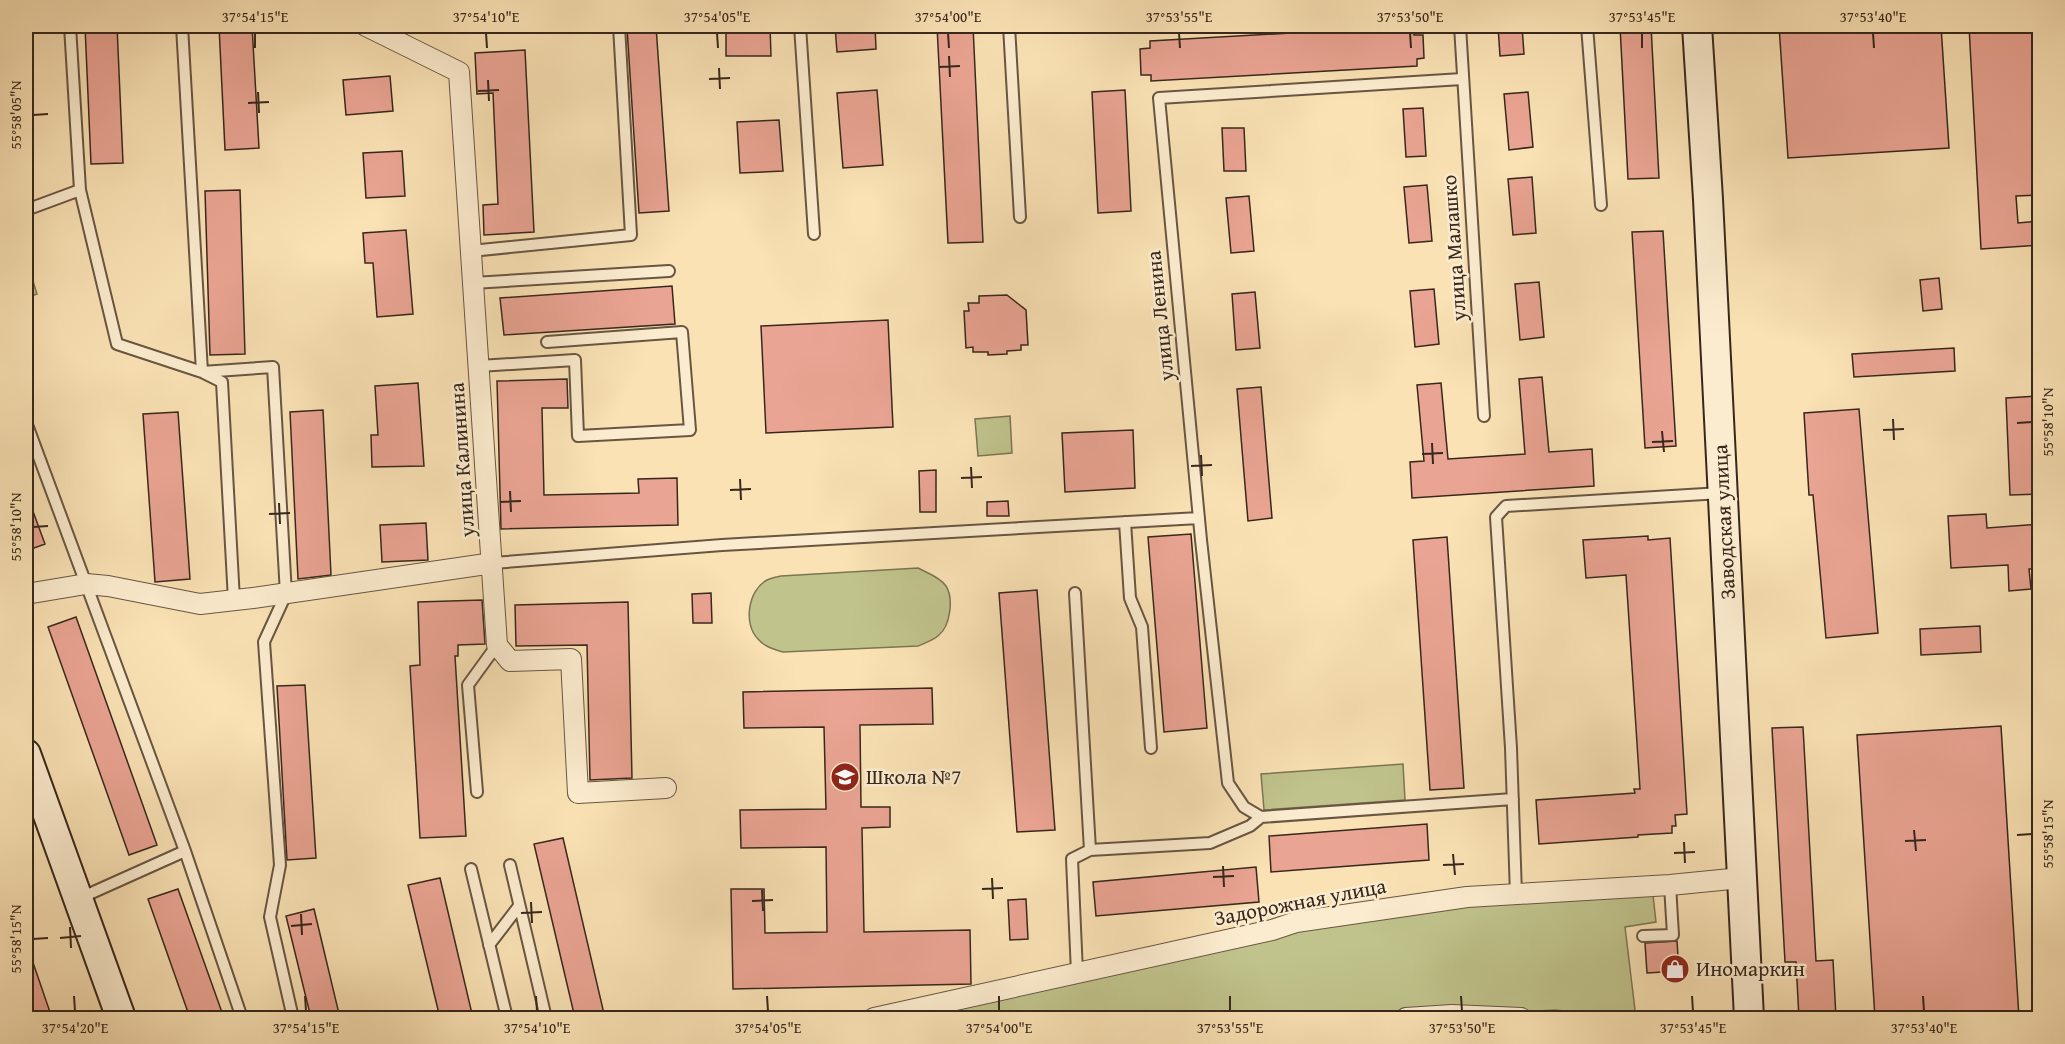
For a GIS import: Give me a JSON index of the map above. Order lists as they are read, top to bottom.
{
  "streets": {
    "street": ["улица Калинина", "Заводская улица", "Задорожная улица"],
    "lane": ["улица Малашко", "улица Ленина"]
  },
  "crossings": [
    ["улица Малашко", "улица Ленина"],
    ["Заводская улица", "Задорожная улица"]
  ],
  "places": {
    "school or university": ["Школа №7"],
    "shop": ["Иномаркин"]
  },
  "coordinates": [
    "37°54'15\"E",
    "37°54'10\"E",
    "37°54'05\"E",
    "37°54'00\"E",
    "37°53'55\"E",
    "37°53'50\"E",
    "37°53'45\"E",
    "37°53'40\"E",
    "55°58'05\"N",
    "55°58'10\"N",
    "55°58'15\"N",
    "37°54'20\"E"
  ]
}
